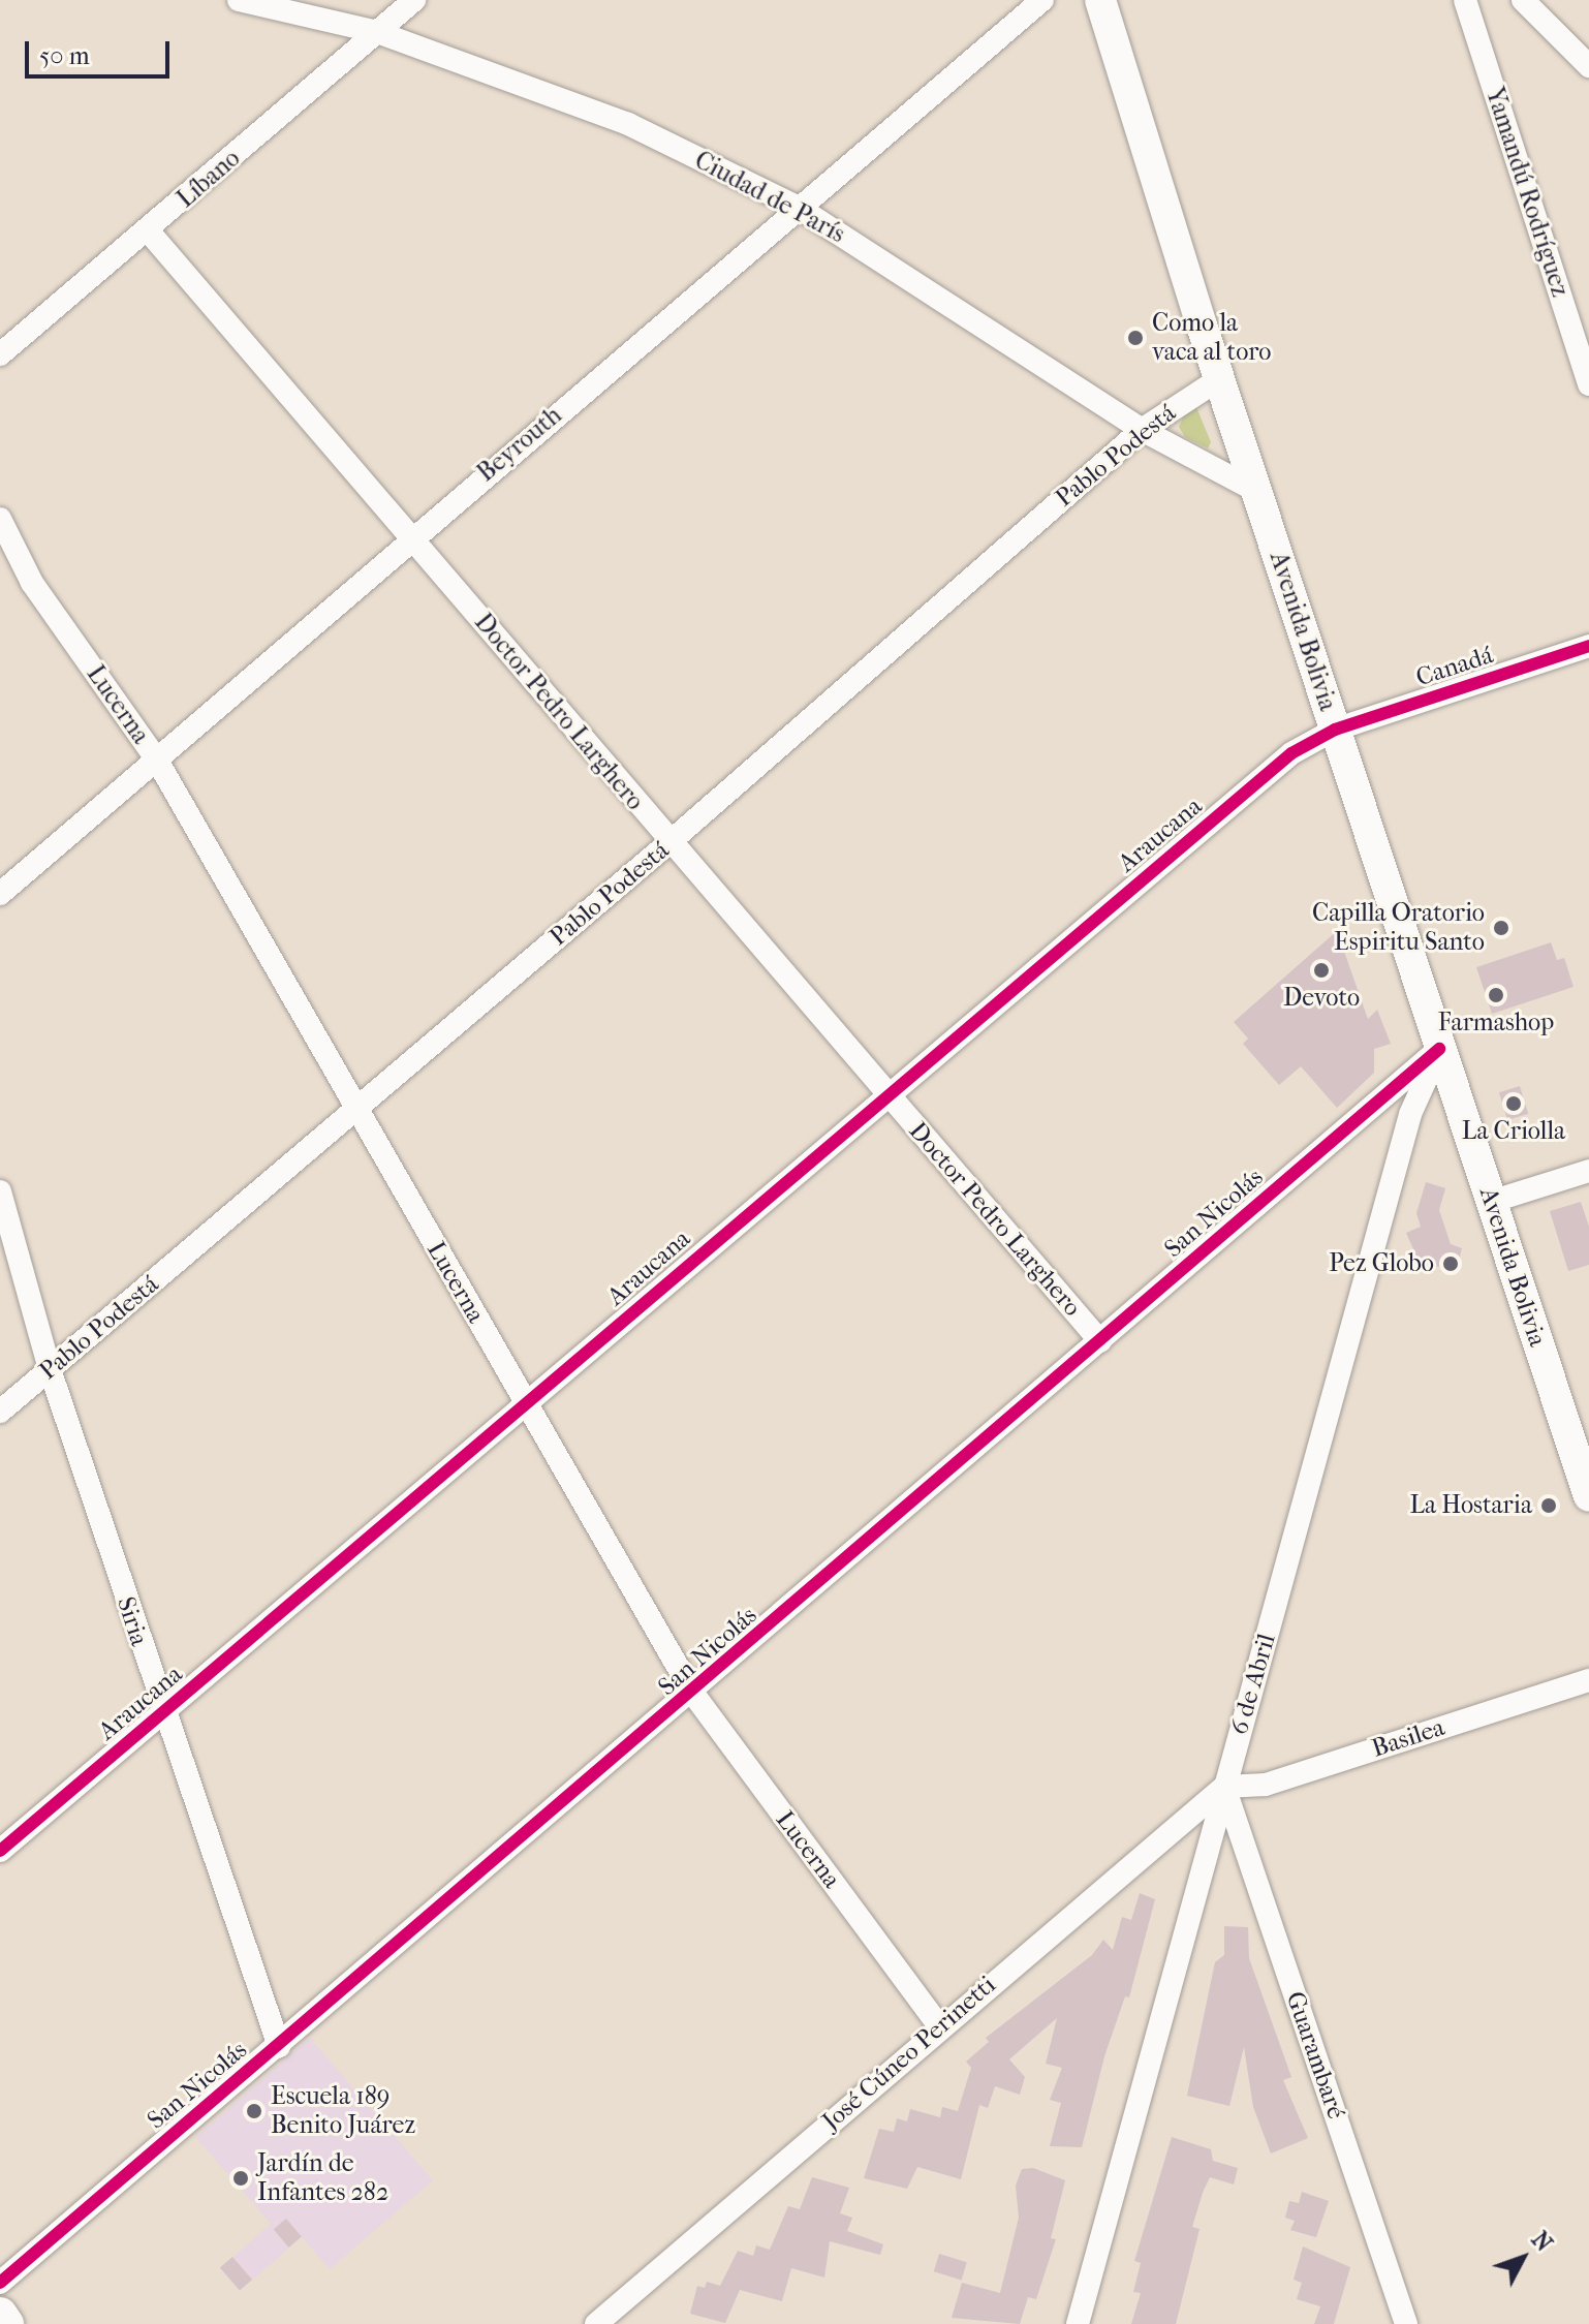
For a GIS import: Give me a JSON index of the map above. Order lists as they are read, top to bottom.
{
  "streets": {
    "street": [
      "Líbano",
      "Yamandú Rodríguez",
      "Ciudad de París",
      "Beyrouth",
      "Pablo Podestá",
      "Avenida Bolivia",
      "Canadá",
      "Lucerna",
      "Doctor Pedro Larghero",
      "Araucana",
      "San Nicolás",
      "Siria",
      "6 de Abril",
      "Basilea",
      "José Cúneo Perinetti",
      "Guarambaré"
    ]
  },
  "crossings": [
    ["Líbano", "Ciudad de París"],
    ["Líbano", "Doctor Pedro Larghero"],
    ["Ciudad de París", "Beyrouth"],
    ["Ciudad de París", "Pablo Podestá"],
    ["Ciudad de París", "Avenida Bolivia"],
    ["Beyrouth", "Lucerna"],
    ["Beyrouth", "Doctor Pedro Larghero"],
    ["Pablo Podestá", "Avenida Bolivia"],
    ["Pablo Podestá", "Lucerna"],
    ["Pablo Podestá", "Doctor Pedro Larghero"],
    ["Pablo Podestá", "Siria"],
    ["Avenida Bolivia", "Canadá"],
    ["Avenida Bolivia", "Araucana"],
    ["Avenida Bolivia", "San Nicolás"],
    ["Avenida Bolivia", "6 de Abril"],
    ["Canadá", "Araucana"],
    ["Lucerna", "Araucana"],
    ["Lucerna", "San Nicolás"],
    ["Lucerna", "José Cúneo Perinetti"],
    ["Doctor Pedro Larghero", "Araucana"],
    ["Doctor Pedro Larghero", "San Nicolás"],
    ["Araucana", "Siria"],
    ["San Nicolás", "Siria"],
    ["San Nicolás", "6 de Abril"],
    ["6 de Abril", "Basilea"],
    ["6 de Abril", "José Cúneo Perinetti"],
    ["6 de Abril", "Guarambaré"],
    ["Basilea", "José Cúneo Perinetti"],
    ["Basilea", "Guarambaré"],
    ["José Cúneo Perinetti", "Guarambaré"]
  ],
  "places": [
    "Como la vaca al toro",
    "Capilla Oratorio Espiritu Santo",
    "Devoto",
    "Farmashop",
    "La Criolla",
    "Pez Globo",
    "La Hostaria",
    "Escuela 189 Benito Juárez",
    "Jardín de Infantes 282"
  ],
  "scale_bar": "50 m",
  "north": "top right"
}
